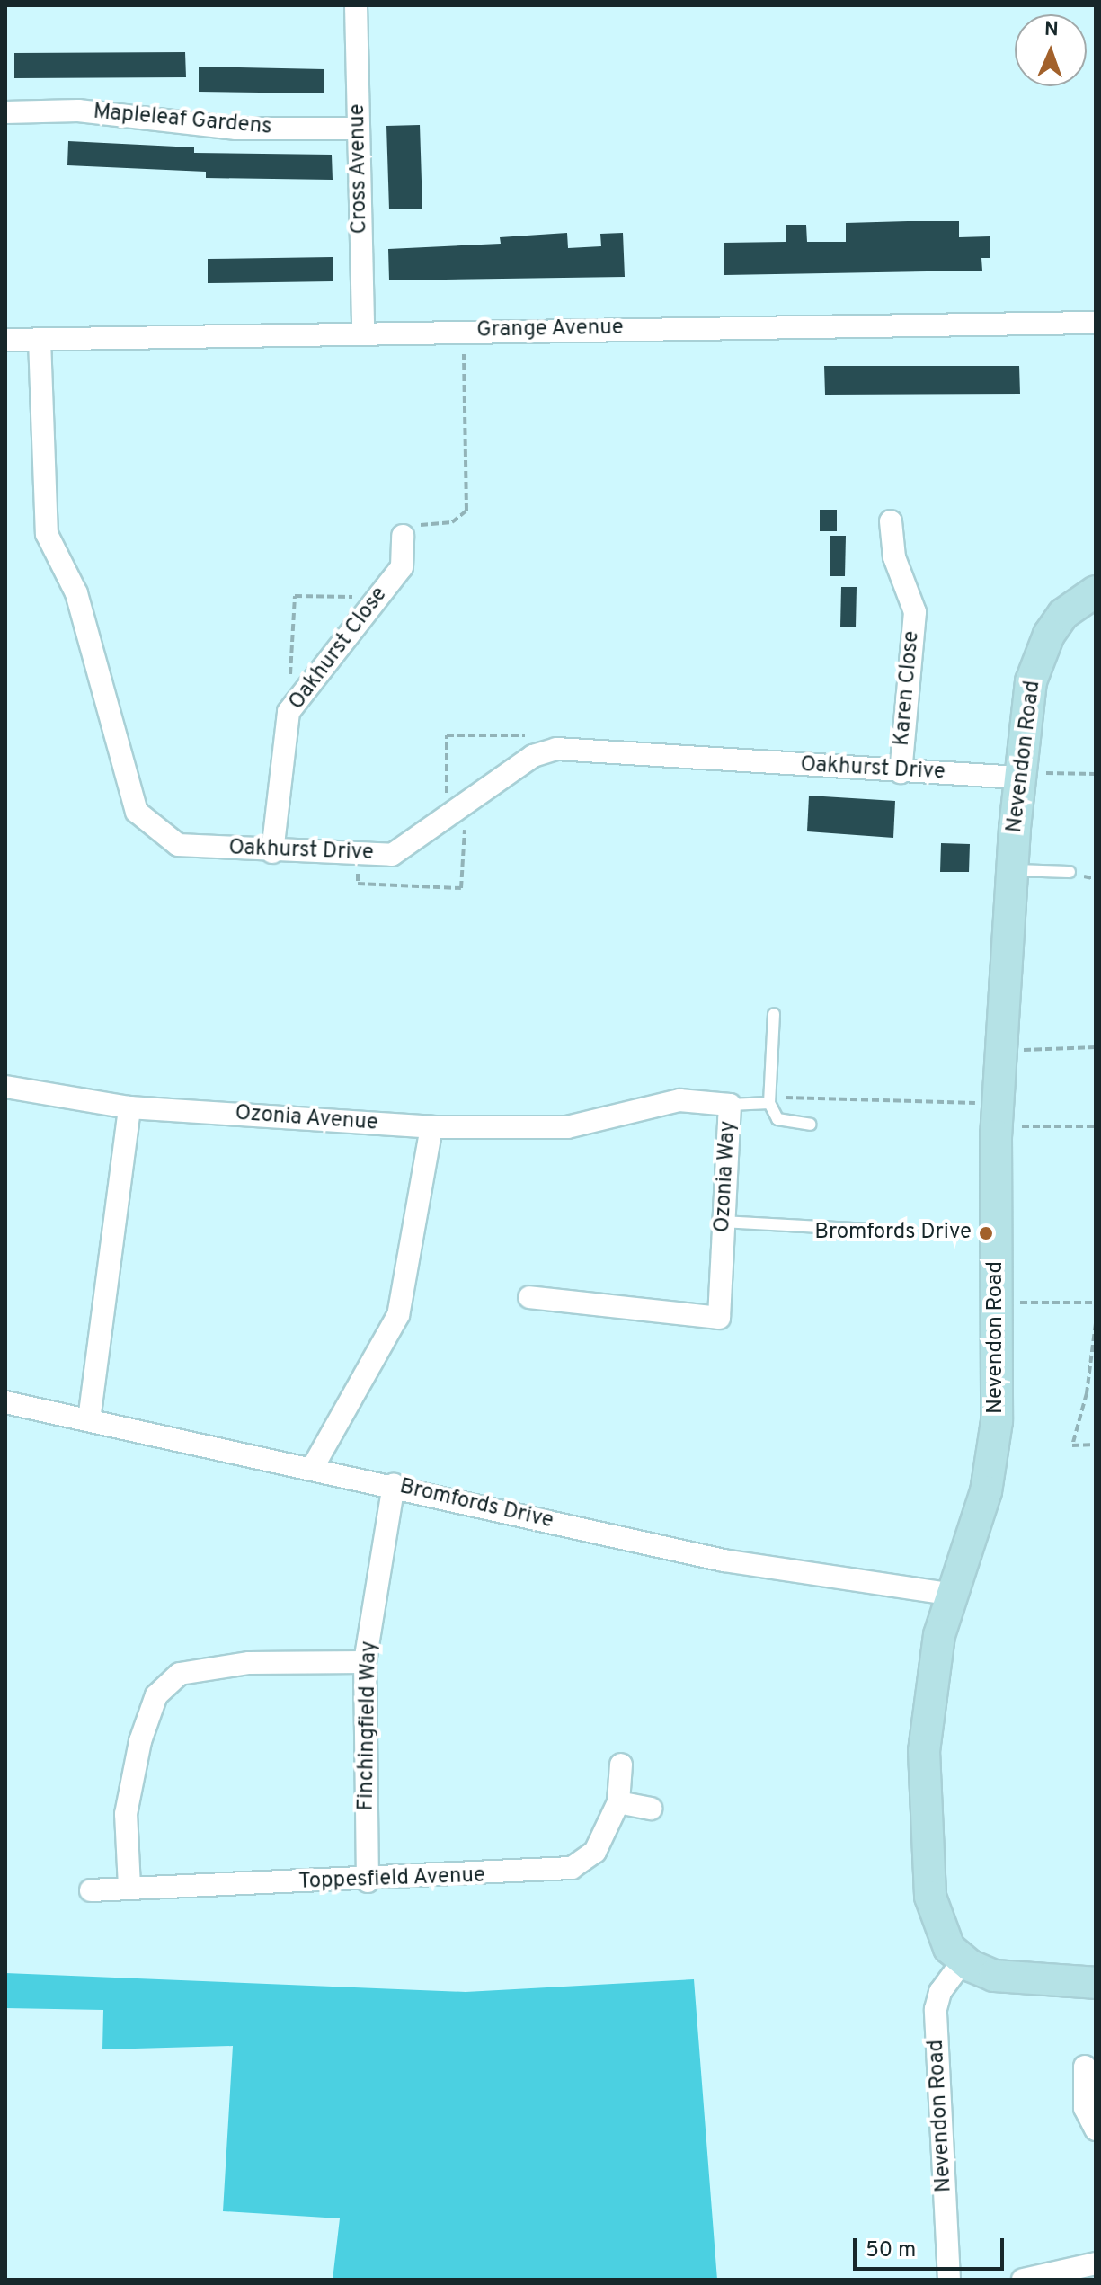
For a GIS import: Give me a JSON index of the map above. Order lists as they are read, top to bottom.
{
  "streets": {
    "street": [
      "Mapleleaf Gardens",
      "Cross Avenue",
      "Grange Avenue",
      "Oakhurst Close",
      "Karen Close",
      "Nevendon Road",
      "Oakhurst Drive",
      "Ozonia Avenue",
      "Ozonia Way",
      "Bromfords Drive",
      "Finchingfield Way",
      "Toppesfield Avenue"
    ]
  },
  "crossings": [
    ["Mapleleaf Gardens", "Cross Avenue"],
    ["Cross Avenue", "Grange Avenue"],
    ["Grange Avenue", "Oakhurst Drive"],
    ["Oakhurst Close", "Oakhurst Drive"],
    ["Karen Close", "Oakhurst Drive"],
    ["Nevendon Road", "Oakhurst Drive"],
    ["Nevendon Road", "Bromfords Drive"],
    ["Ozonia Avenue", "Ozonia Way"],
    ["Bromfords Drive", "Finchingfield Way"],
    ["Finchingfield Way", "Toppesfield Avenue"]
  ],
  "places": ["Bromfords Drive"],
  "scale_bar": "50 m",
  "north": "top"
}
